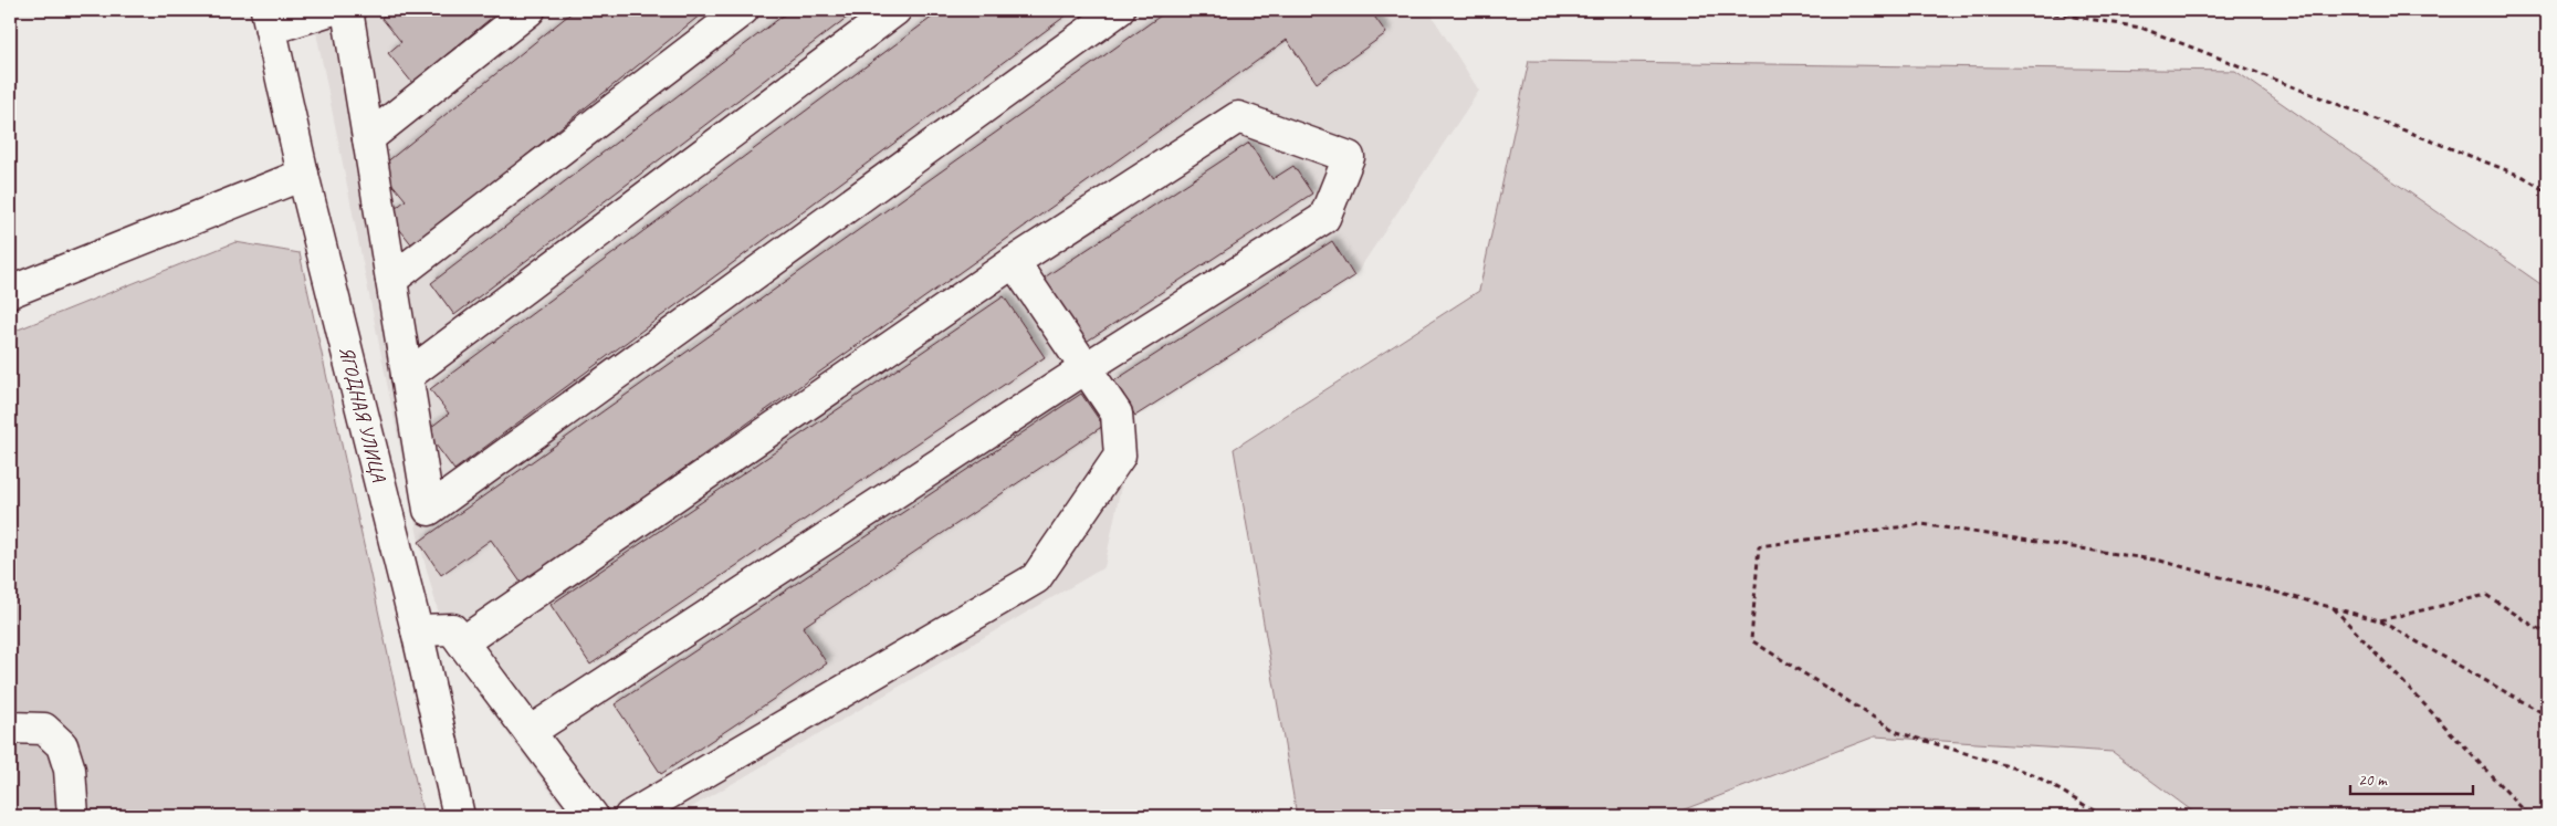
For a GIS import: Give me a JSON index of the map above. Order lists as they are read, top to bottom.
{
  "streets": {
    "street": ["ЯГОДНАЯ УЛИЦА"]
  },
  "scale_bar": "20 m"
}
